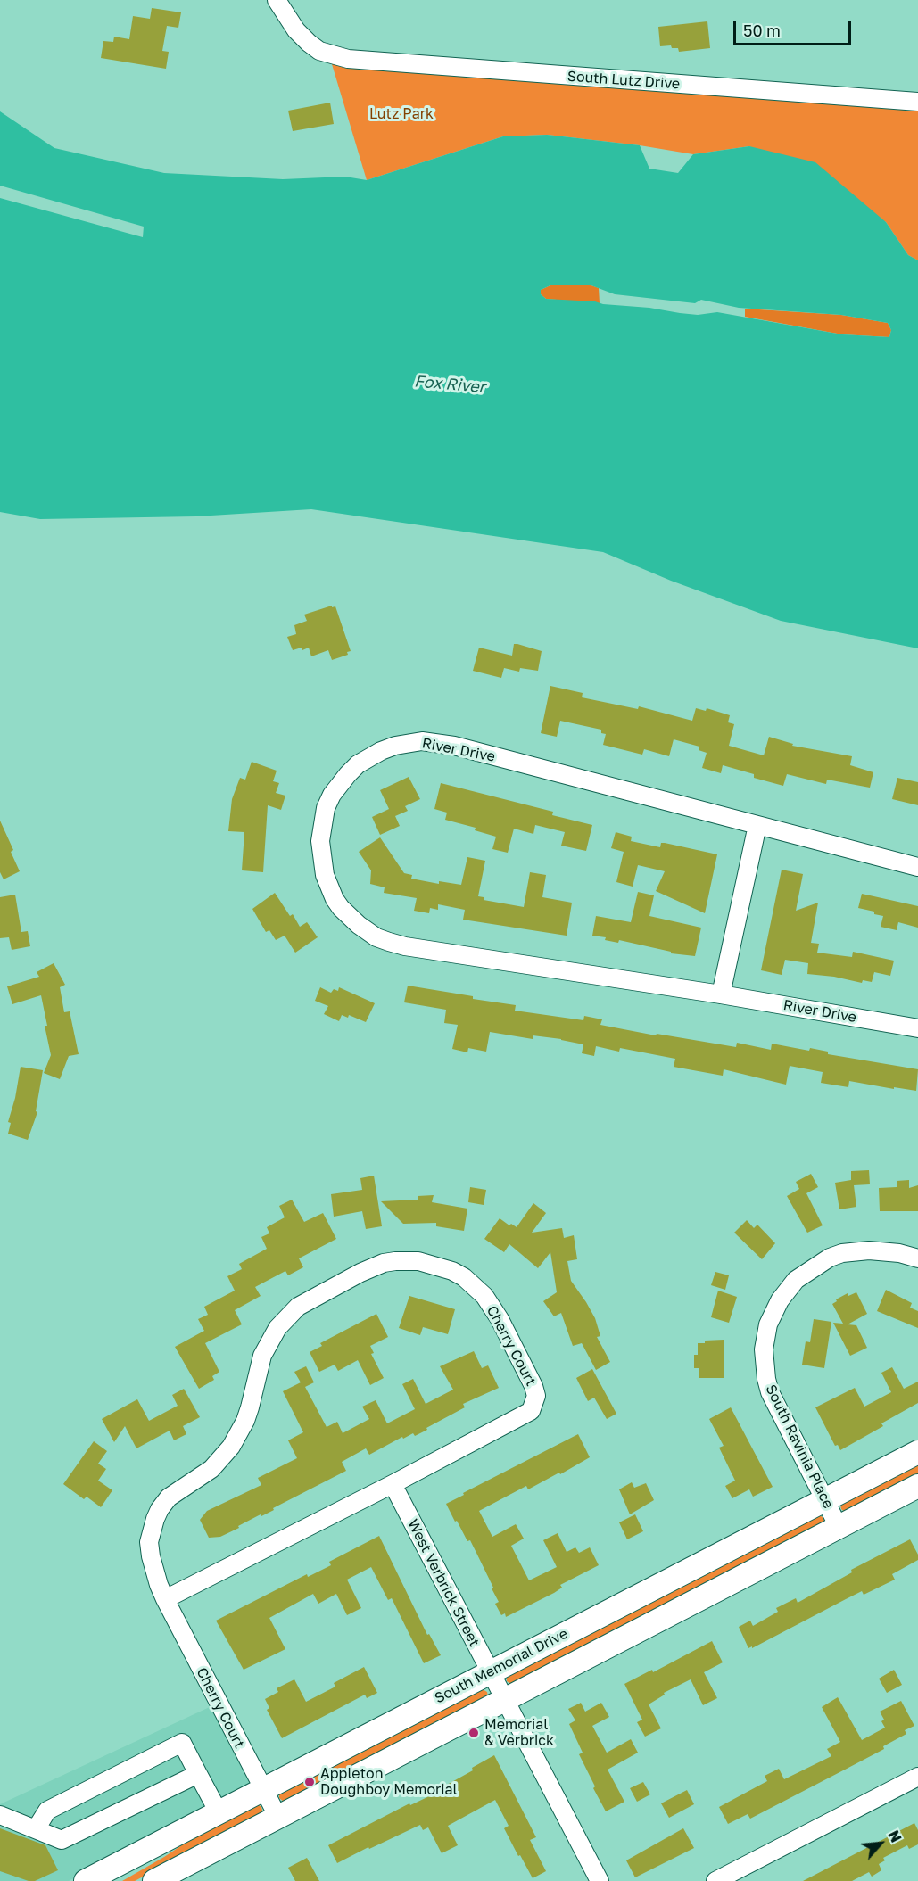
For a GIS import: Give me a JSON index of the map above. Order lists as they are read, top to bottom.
{
  "streets": {
    "main road": ["South Memorial Drive"],
    "street": [
      "South Lutz Drive",
      "River Drive",
      "Cherry Court",
      "South Ravinia Place",
      "West Verbrick Street"
    ]
  },
  "crossings": [
    ["Cherry Court", "West Verbrick Street"],
    ["Cherry Court", "South Memorial Drive"],
    ["South Ravinia Place", "South Memorial Drive"],
    ["West Verbrick Street", "South Memorial Drive"]
  ],
  "water": ["Fox River"],
  "parks": ["Lutz Park"],
  "places": ["Memorial & Verbrick", "Appleton Doughboy Memorial"],
  "scale_bar": "50 m",
  "north": "top right"
}
